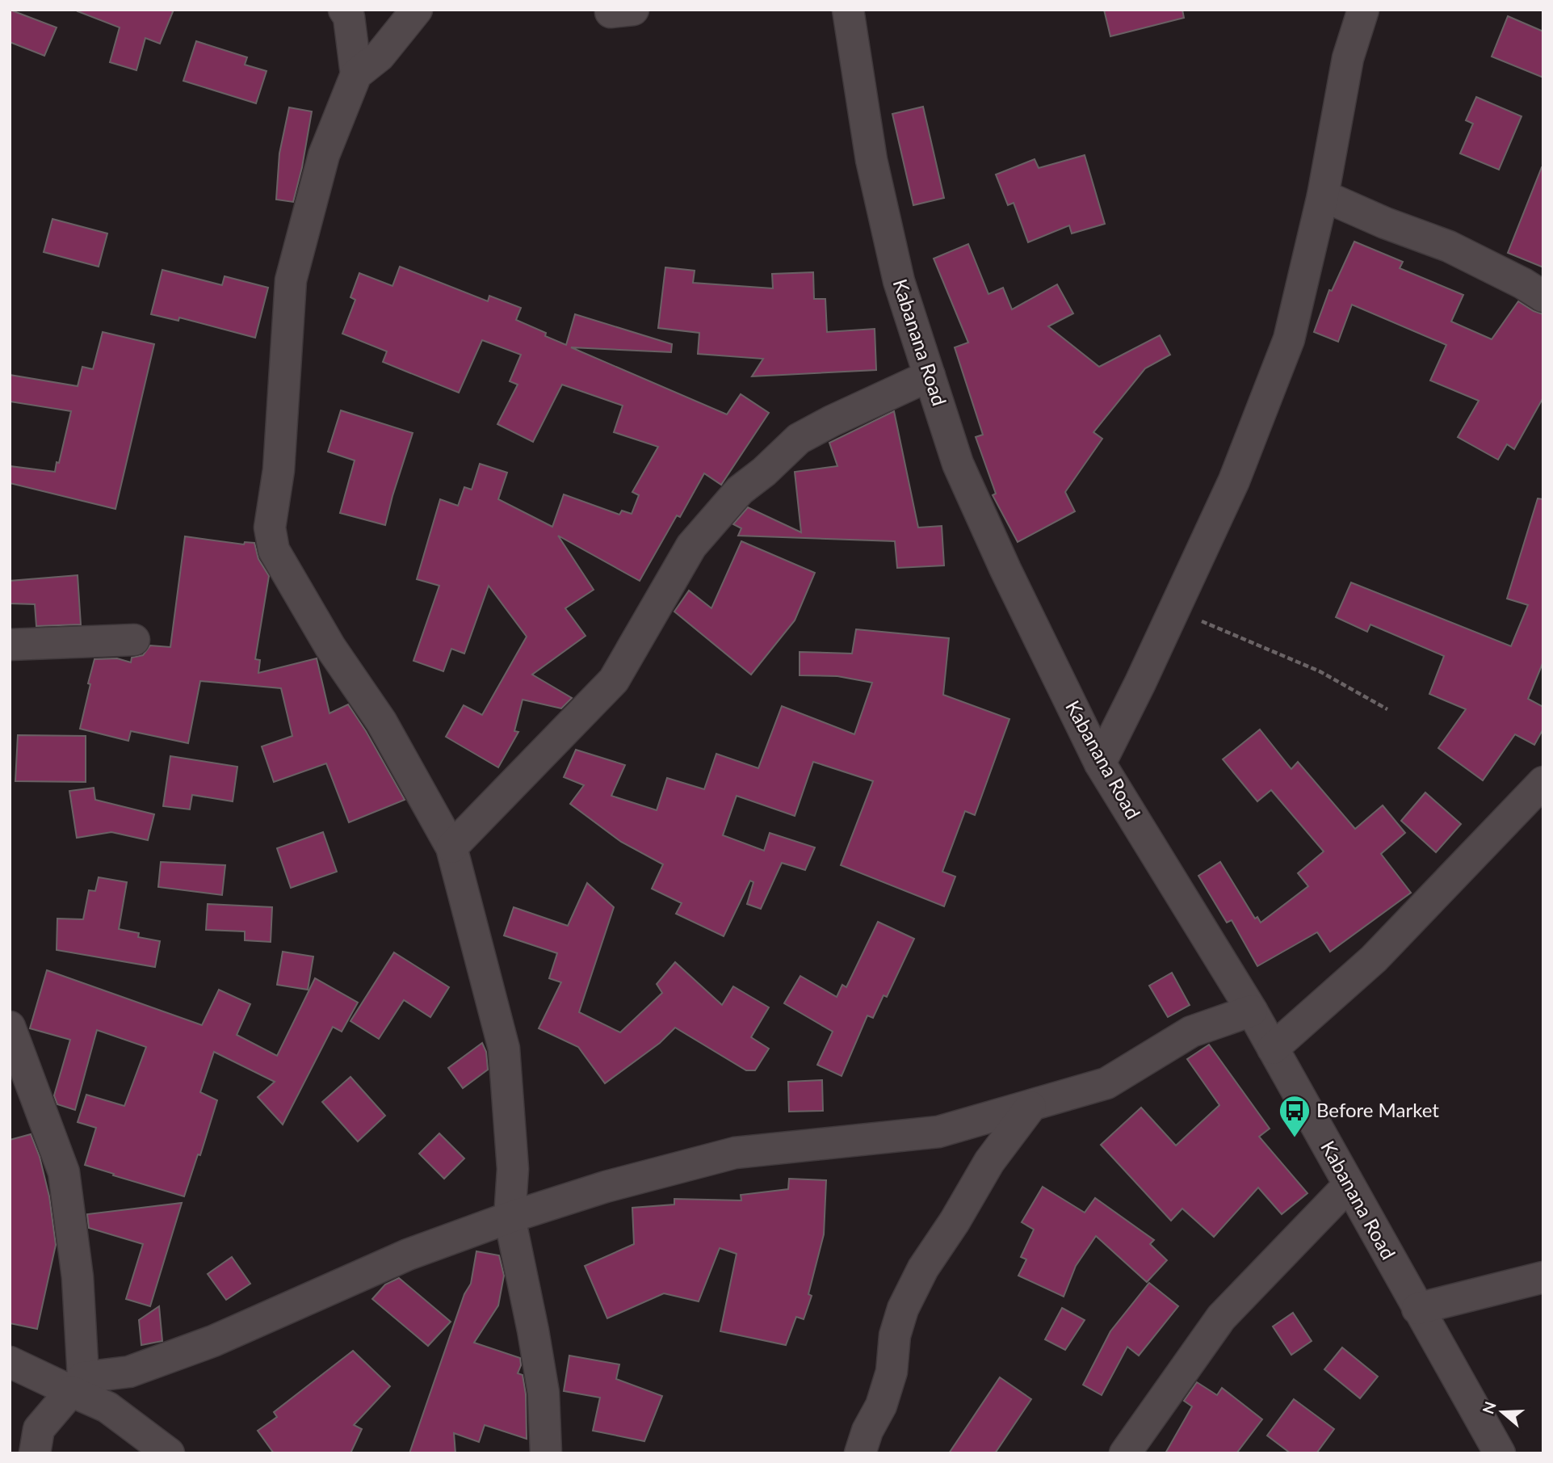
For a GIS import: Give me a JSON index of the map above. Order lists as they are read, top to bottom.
{
  "streets": {
    "street": ["Kabanana Road"]
  },
  "places": {
    "bus stop": ["Before Market"]
  },
  "north": "left"
}
